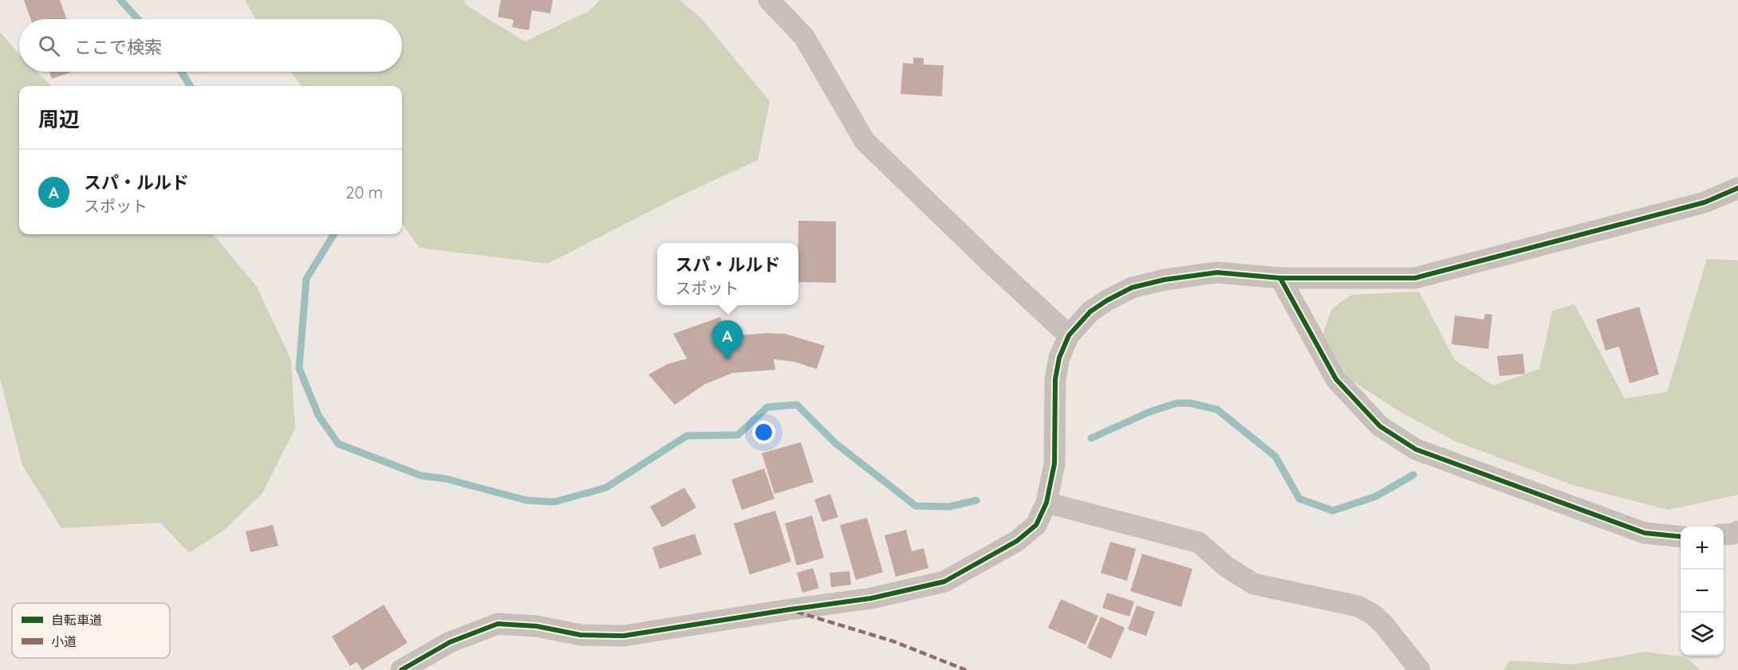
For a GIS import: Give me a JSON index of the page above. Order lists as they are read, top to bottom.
{
  "legend": ["自転車道", "小道"],
  "page": {
    "search": "ここで検索",
    "heading": "周辺",
    "list": [
      {
        "mark": "A",
        "name": "スパ・ルルド",
        "note": "スポット",
        "value": "20 m"
      }
    ],
    "popup": ["スパ・ルルド", "スポット"],
    "pins": "A",
    "map_buttons": ["+", "−"]
  }
}
